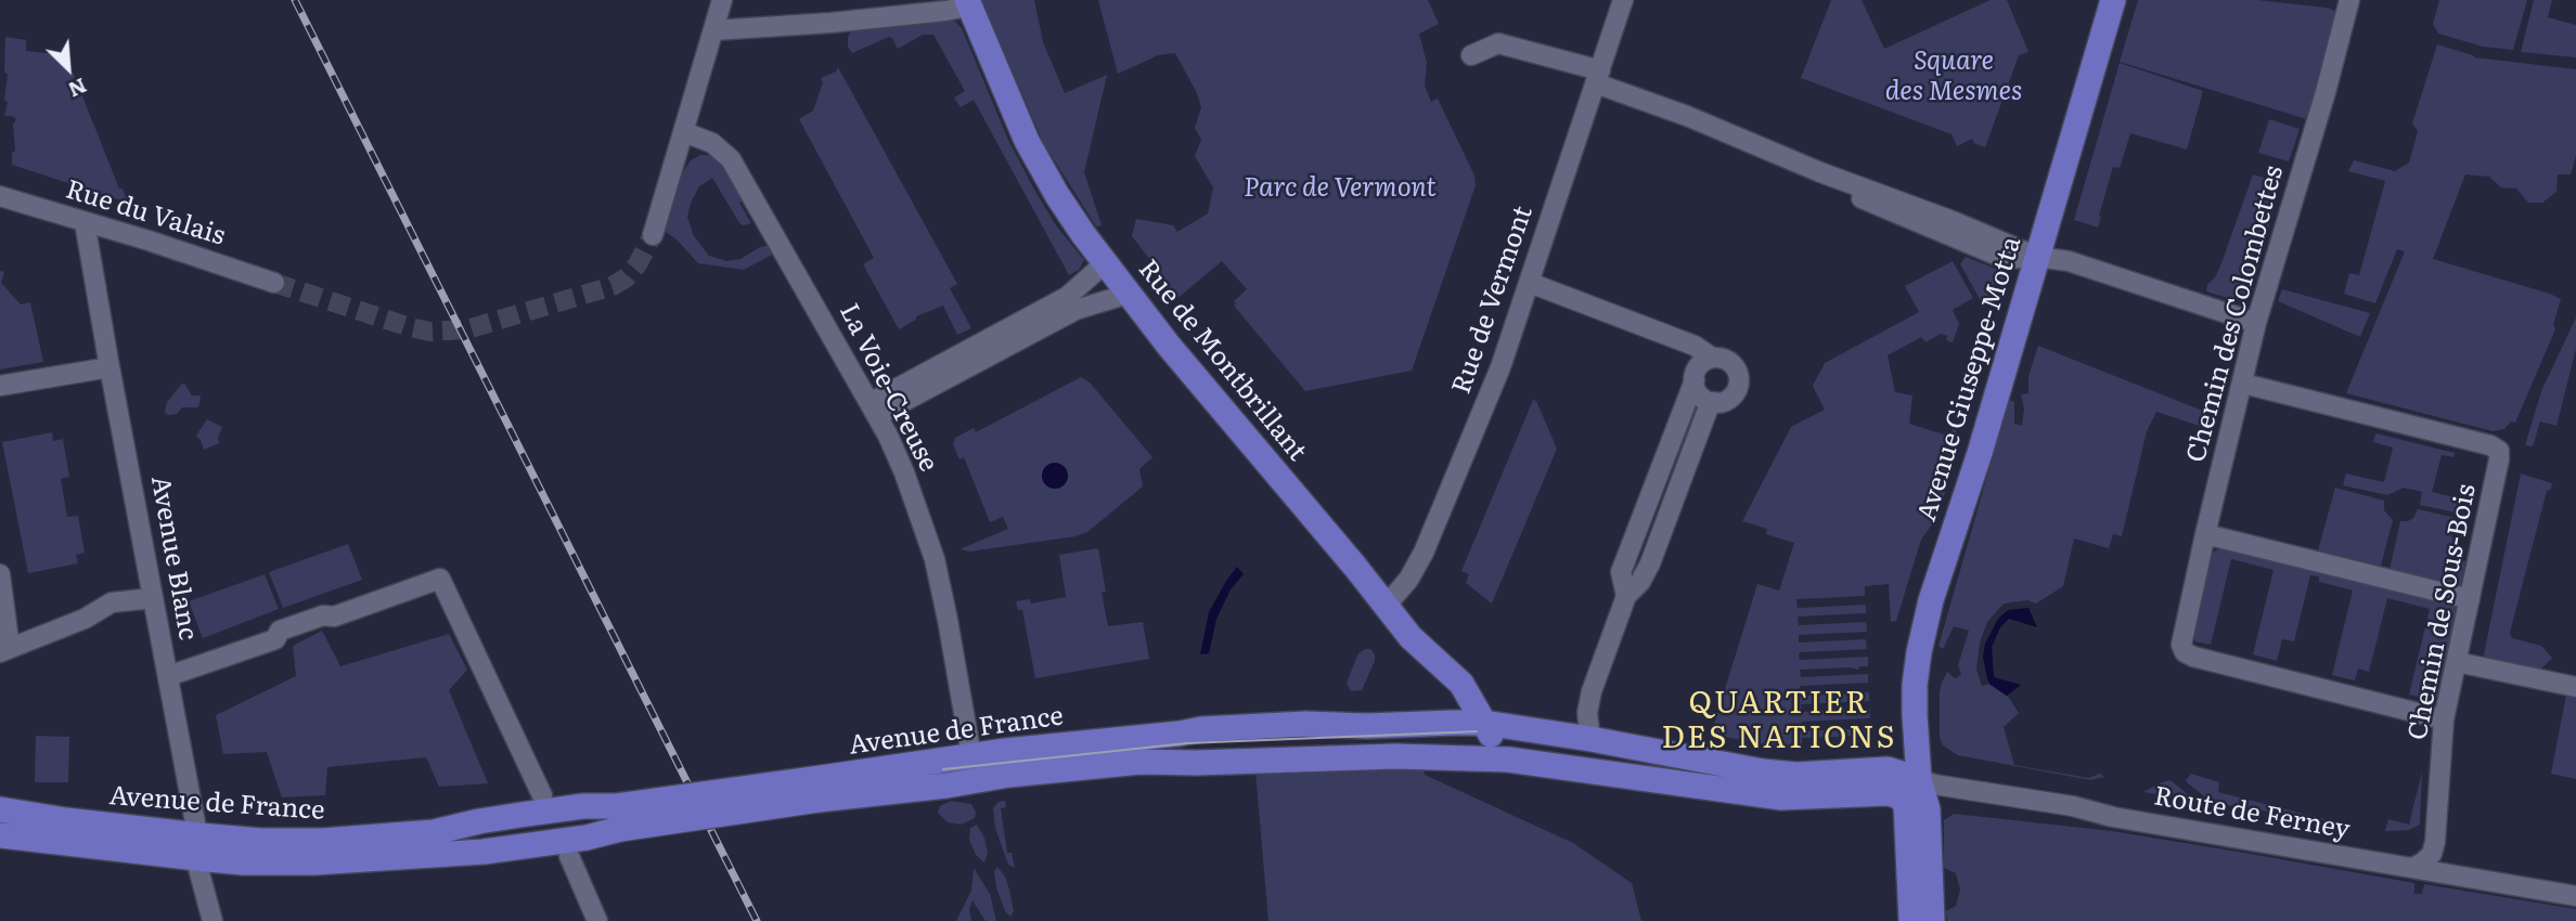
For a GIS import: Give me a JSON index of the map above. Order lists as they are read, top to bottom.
{
  "streets": {
    "main road": ["Rue de Montbrillant", "Avenue Giuseppe-Motta", "Avenue de France"],
    "street": [
      "Rue du Valais",
      "Rue de Vermont",
      "Chemin des Colombettes",
      "La Voie-Creuse",
      "Avenue Blanc",
      "Chemin de Sous-Bois",
      "Route de Ferney"
    ]
  },
  "crossings": [
    ["Rue du Valais", "Avenue Blanc"],
    ["Rue de Vermont", "Rue de Montbrillant"],
    ["Chemin des Colombettes", "Chemin de Sous-Bois"],
    ["Rue de Montbrillant", "Avenue de France"],
    ["Avenue Giuseppe-Motta", "Avenue de France"],
    ["Avenue Giuseppe-Motta", "Route de Ferney"],
    ["La Voie-Creuse", "Avenue de France"],
    ["Avenue Blanc", "Avenue de France"],
    ["Chemin de Sous-Bois", "Route de Ferney"],
    ["Avenue de France", "Route de Ferney"]
  ],
  "districts": ["QUARTIER DES NATIONS"],
  "parks": ["Square des Mesmes", "Parc de Vermont"],
  "north": "bottom right"
}
